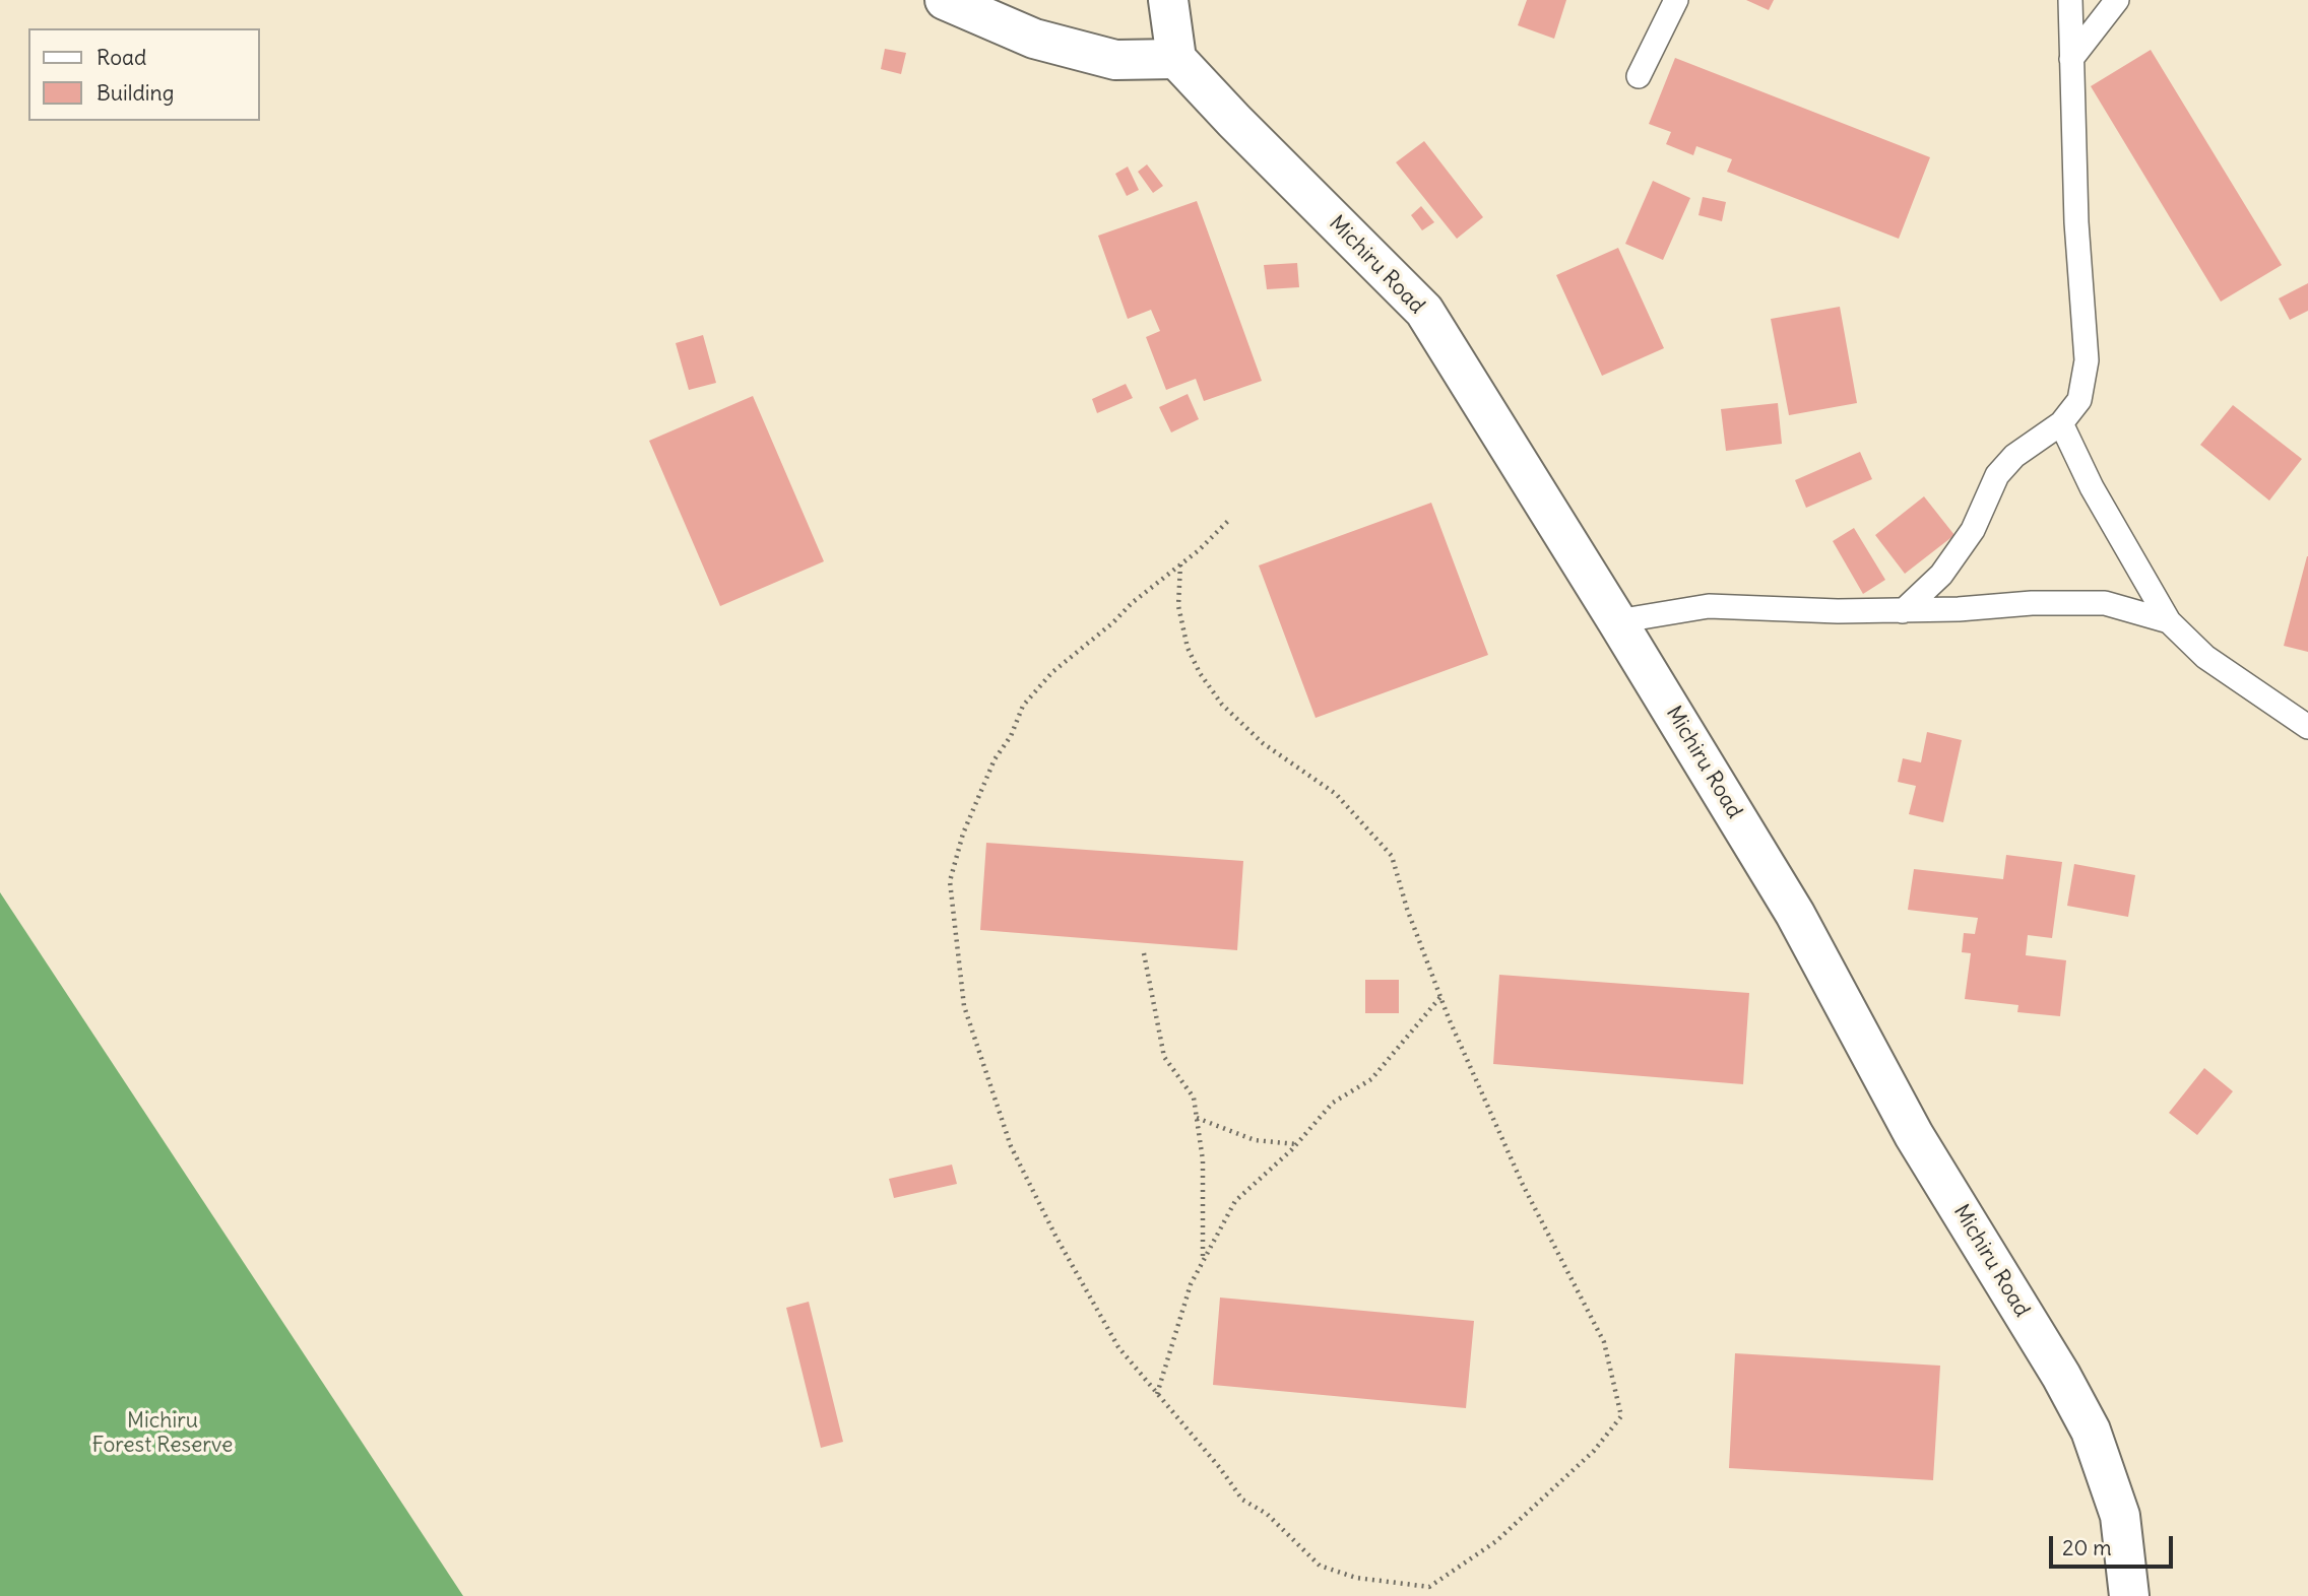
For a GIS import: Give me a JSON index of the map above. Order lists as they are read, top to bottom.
{
  "streets": {
    "street": ["Michiru Road"]
  },
  "parks": ["Michiru Forest Reserve"],
  "legend": ["Road", "Building"],
  "scale_bar": "20 m"
}
